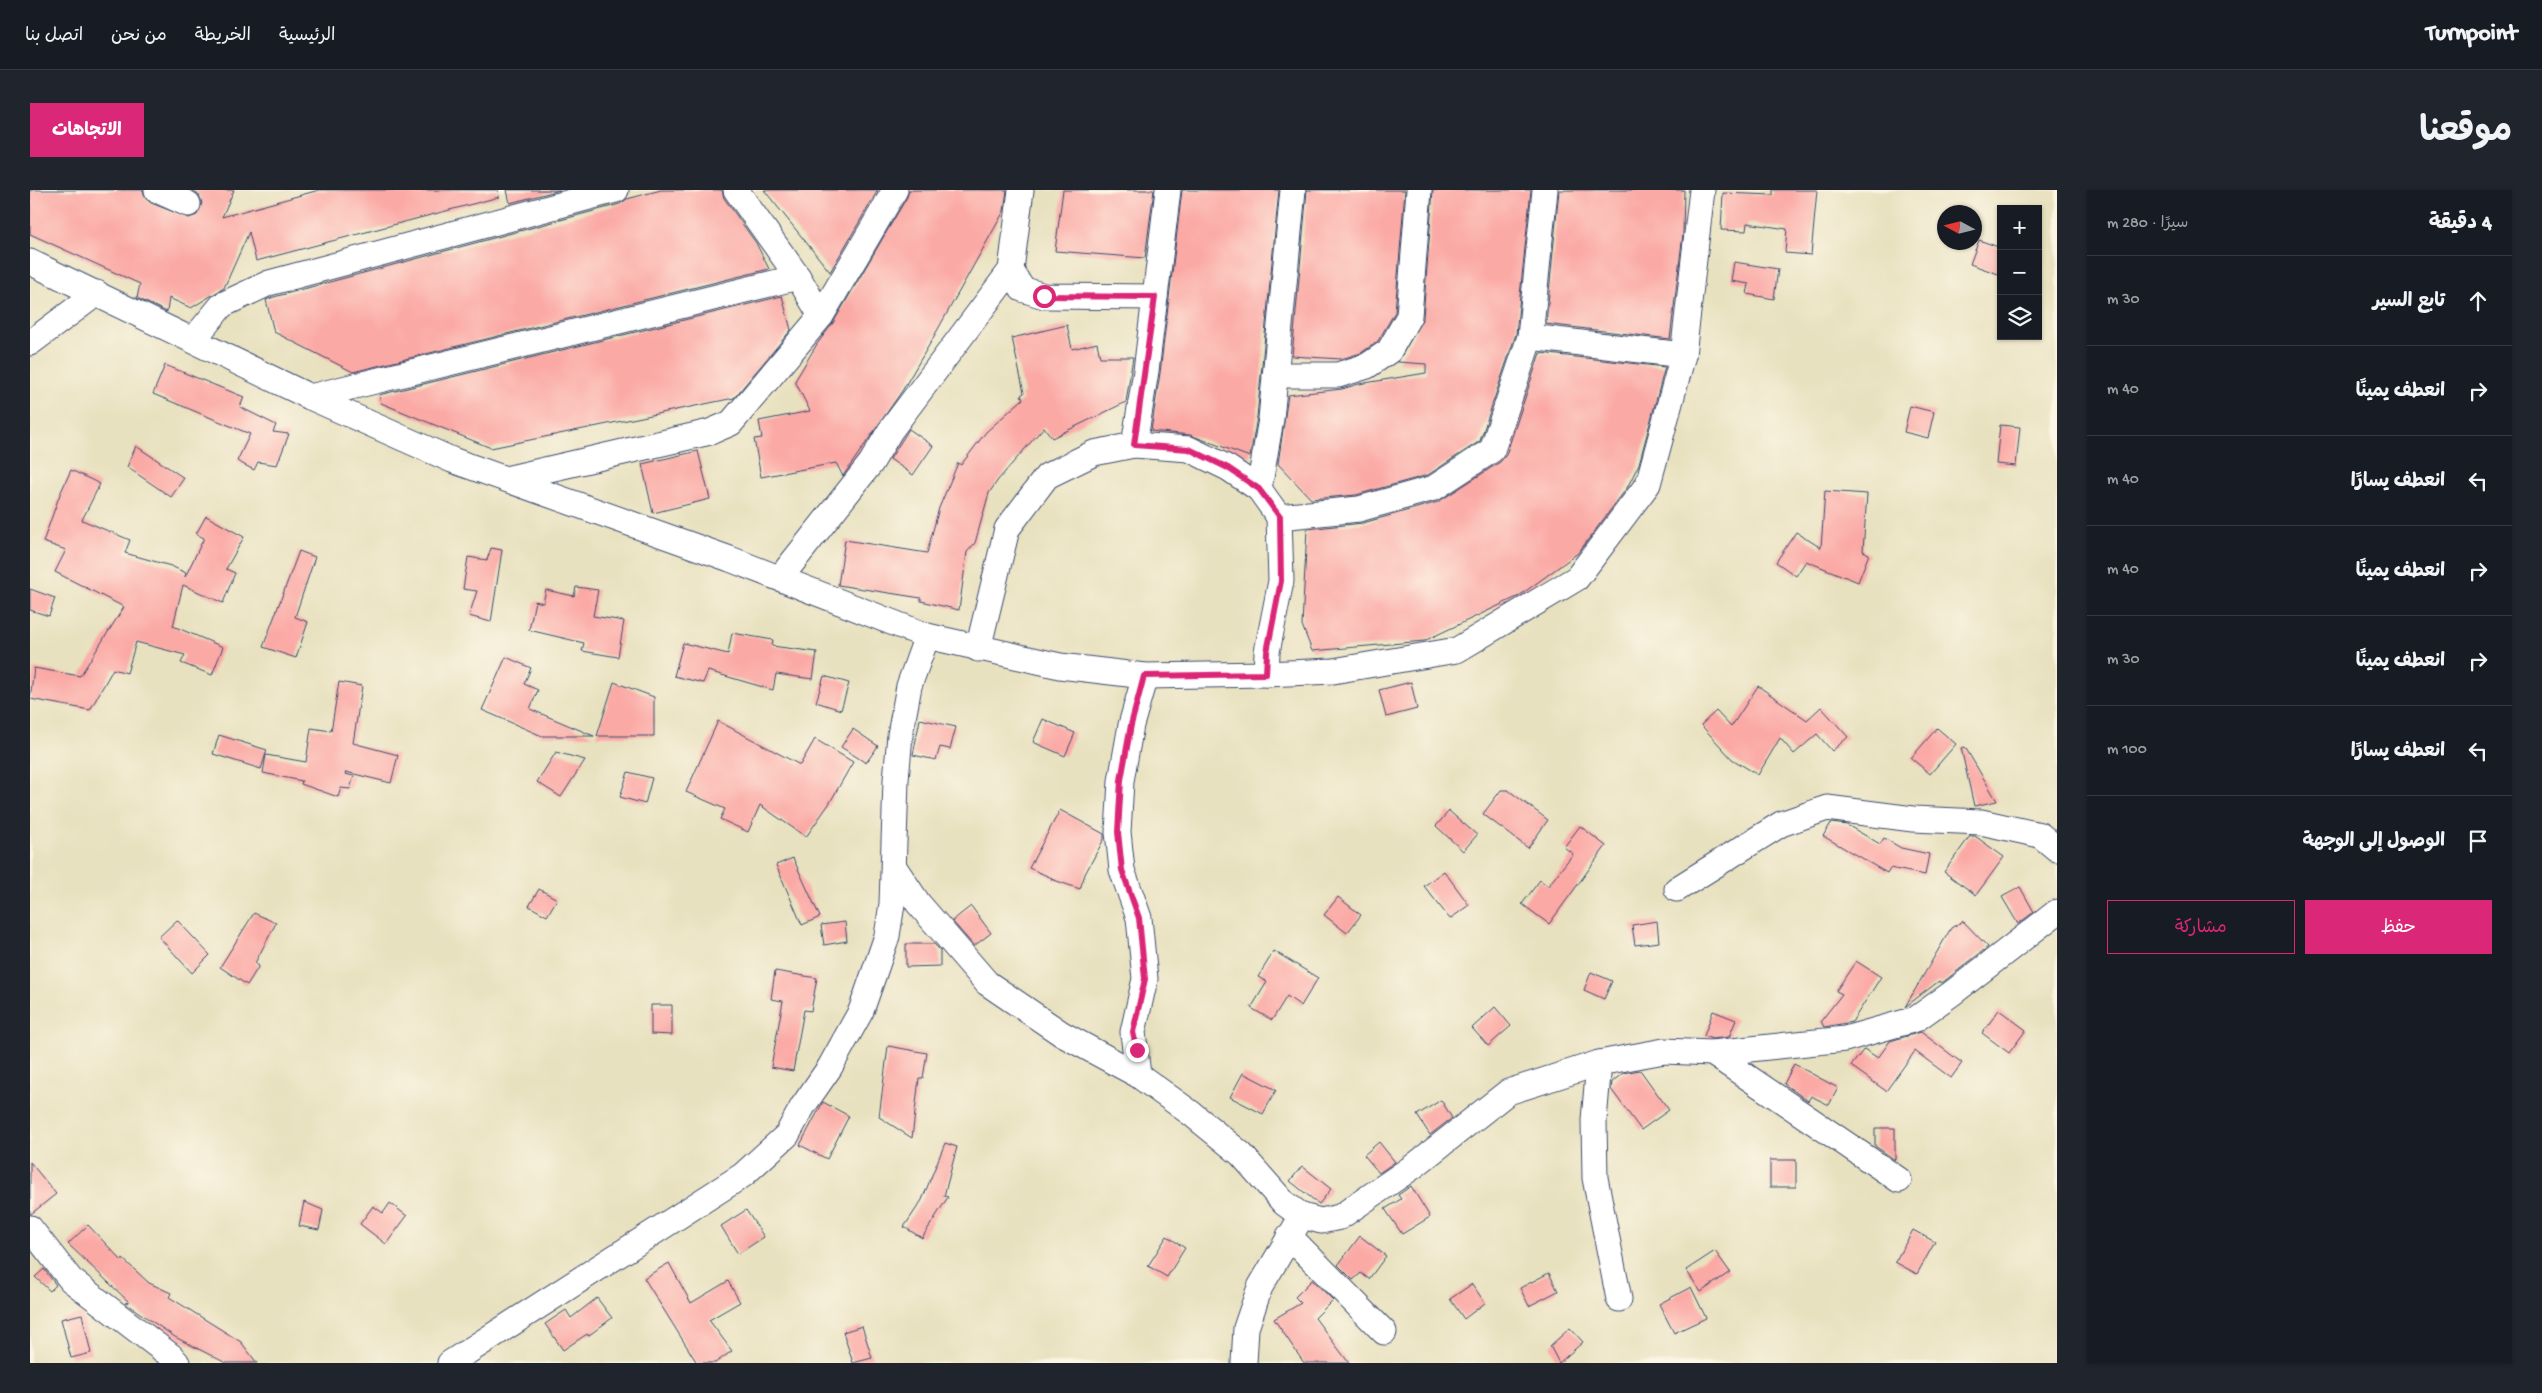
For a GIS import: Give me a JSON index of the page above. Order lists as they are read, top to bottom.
{
  "north": "left",
  "page": {
    "header": "Turnpoint",
    "nav": [
      "الرئيسية",
      "الخريطة",
      "من نحن",
      "اتصل بنا"
    ],
    "title": "موقعنا",
    "buttons": [
      "الاتجاهات",
      ["حفظ", "مشاركة"]
    ],
    "heading": ["4 دقيقة", "سيرًا · 280 m"],
    "map_buttons": ["+", "−"],
    "list": [
      ["تابع السير", "30 m"],
      ["انعطف يمينًا", "40 m"],
      ["انعطف يسارًا", "40 m"],
      ["انعطف يمينًا", "40 m"],
      ["انعطف يمينًا", "30 m"],
      ["انعطف يسارًا", "100 m"],
      "الوصول إلى الوجهة"
    ]
  }
}
